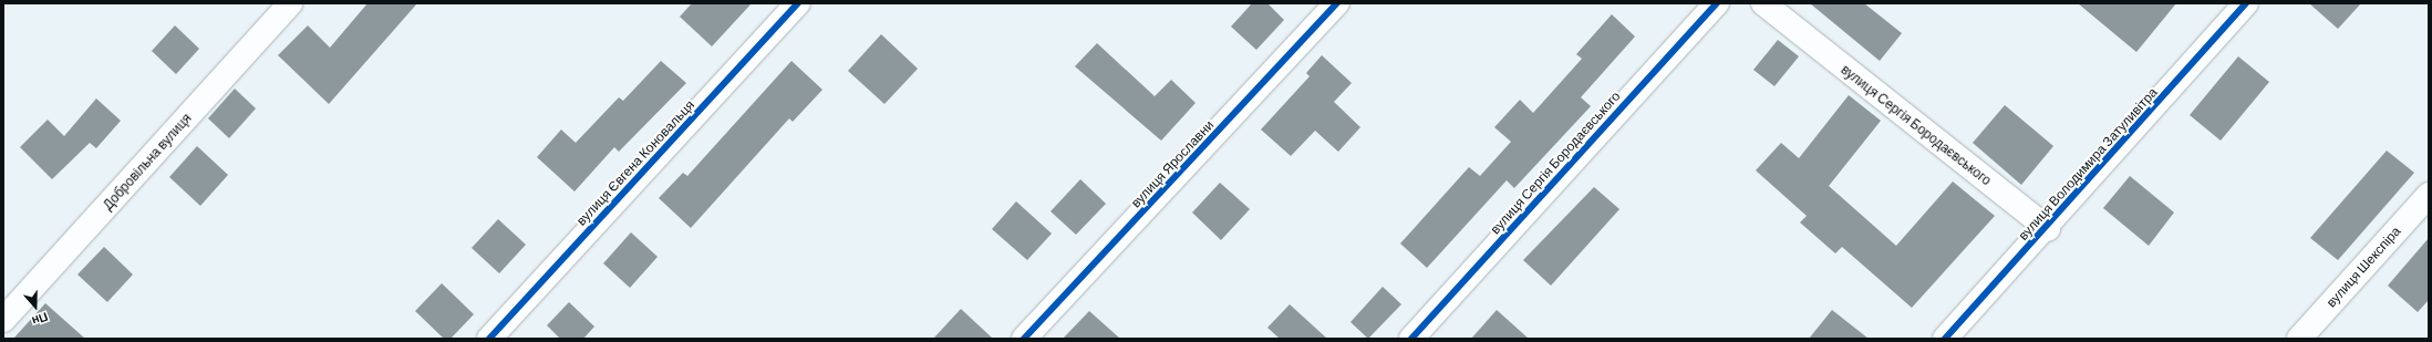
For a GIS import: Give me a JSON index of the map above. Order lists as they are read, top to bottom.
{
  "streets": {
    "street": [
      "вулиця Сергія Бородаєвського",
      "Добровільна вулиця",
      "вулиця Євгена Коновальця",
      "вулиця Ярославни",
      "вулиця Володимира Затуливітра",
      "вулиця Шекспіра"
    ]
  },
  "crossings": [
    ["вулиця Сергія Бородаєвського", "вулиця Володимира Затуливітра"]
  ],
  "north": "bottom"
}
